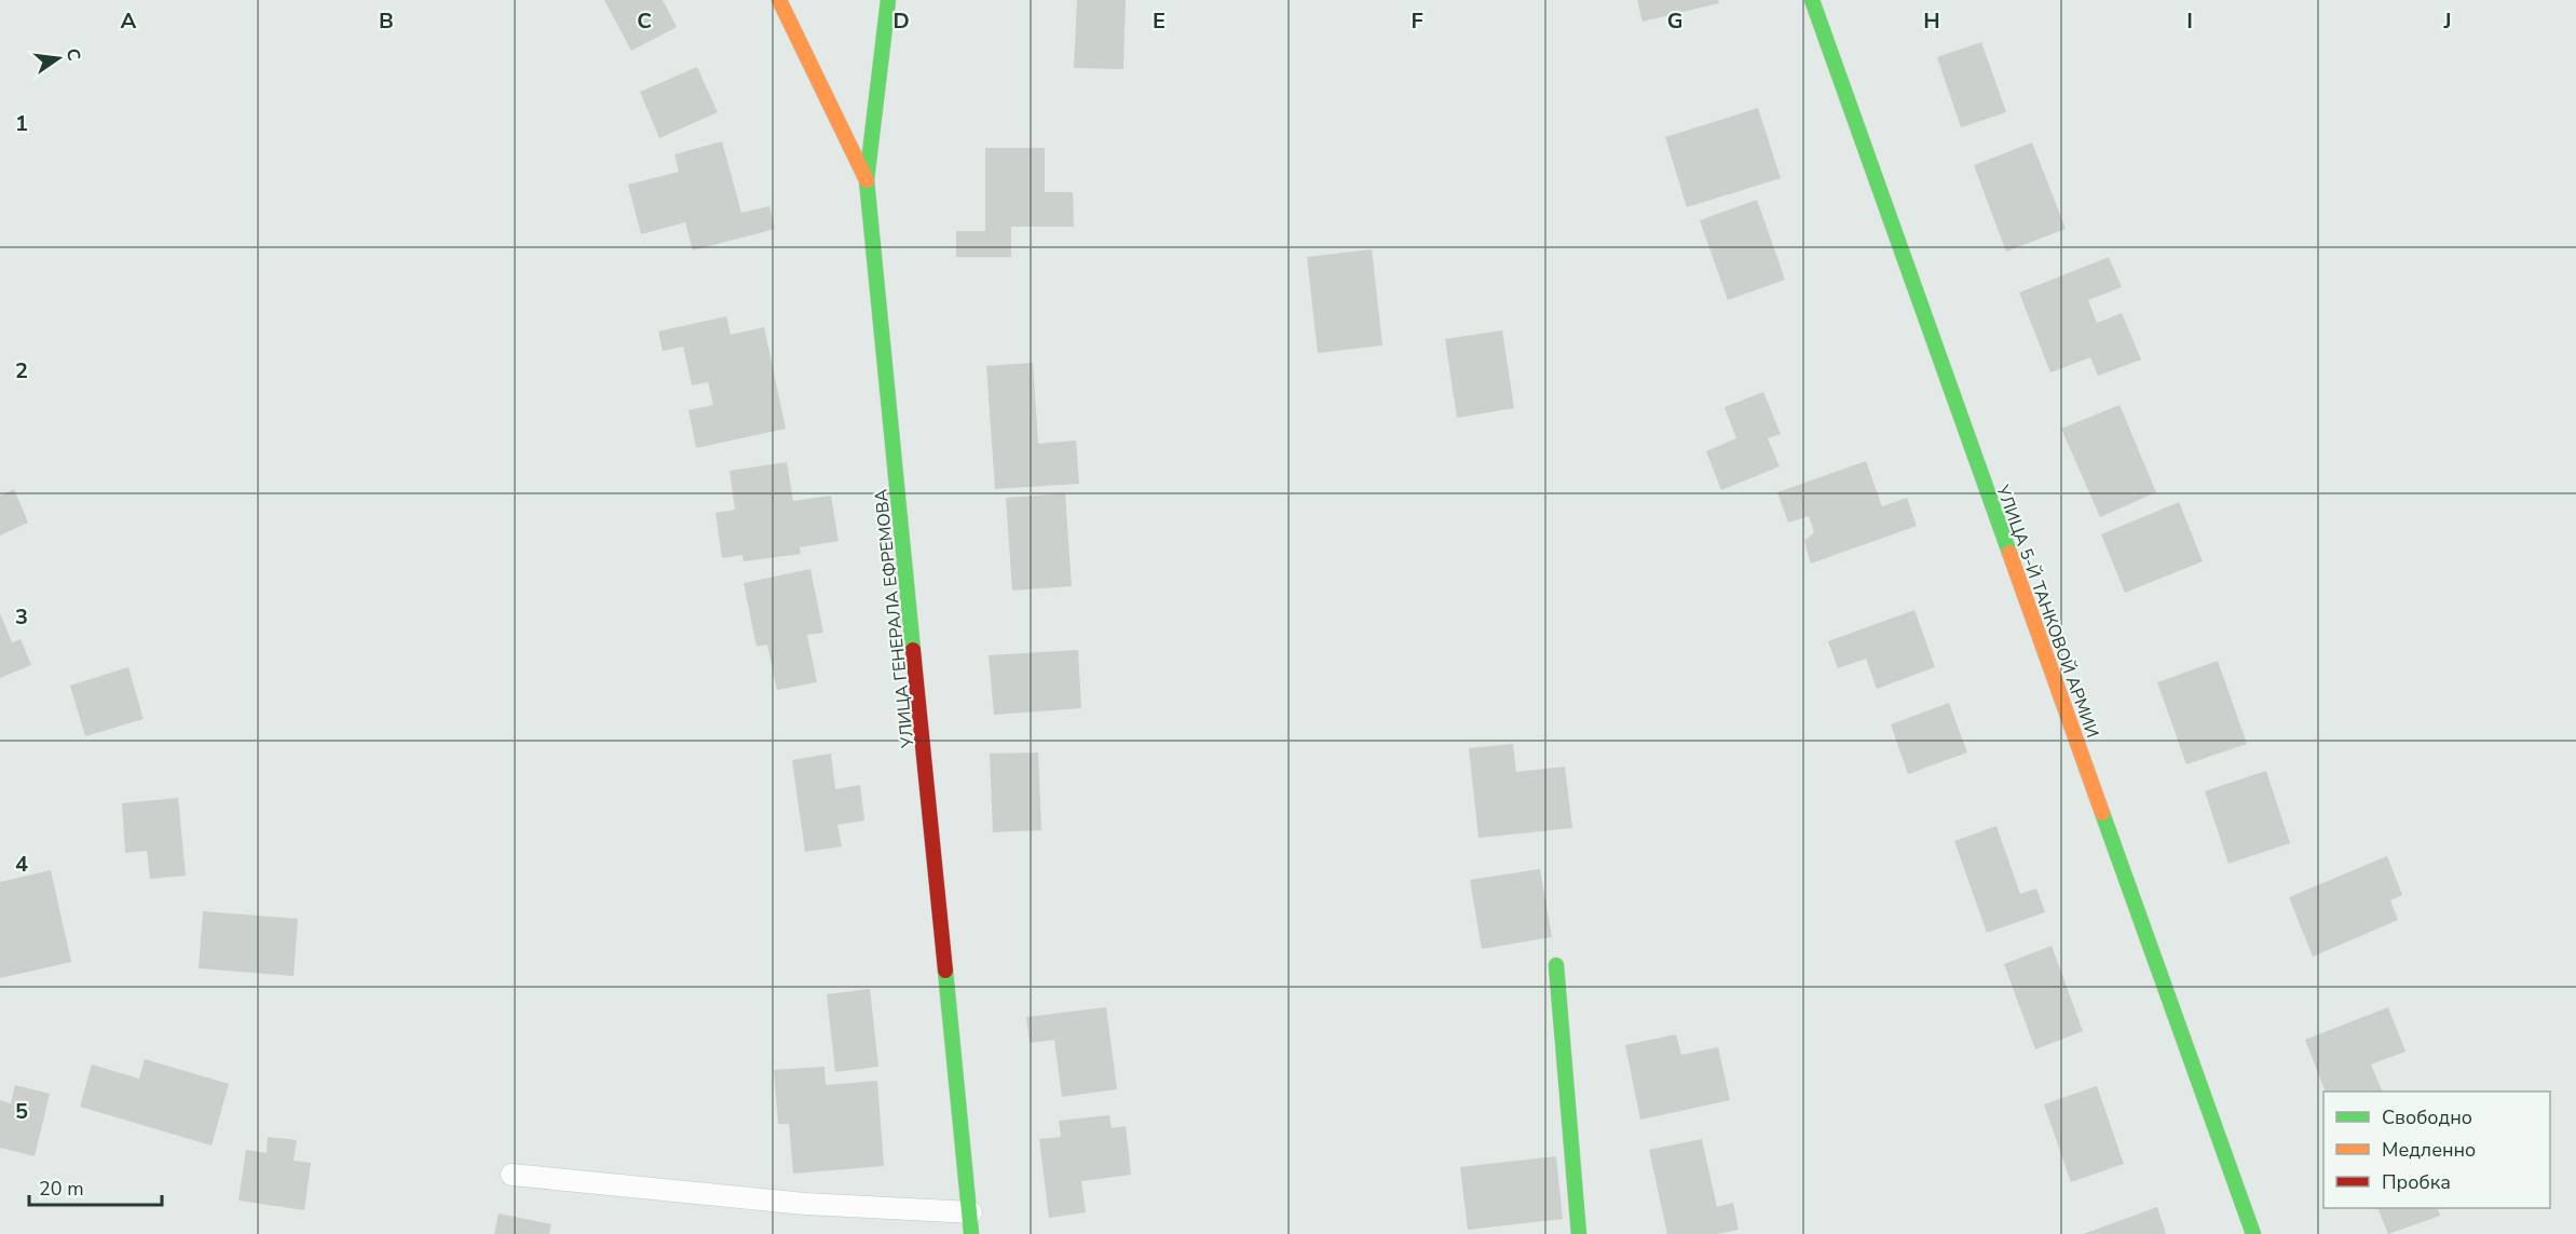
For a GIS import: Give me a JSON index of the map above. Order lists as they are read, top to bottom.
{
  "streets": {
    "street": ["УЛИЦА 5-Й ТАНКОВОЙ АРМИИ", "УЛИЦА ГЕНЕРАЛА ЕФРЕМОВА"]
  },
  "legend": ["Свободно", "Медленно", "Пробка"],
  "scale_bar": "20 m",
  "north": "right",
  "grid": {
    "columns": [
      "A",
      "B",
      "C",
      "D",
      "E",
      "F",
      "G",
      "H",
      "I",
      "J"
    ],
    "rows": [
      "1",
      "2",
      "3",
      "4",
      "5"
    ]
  }
}
